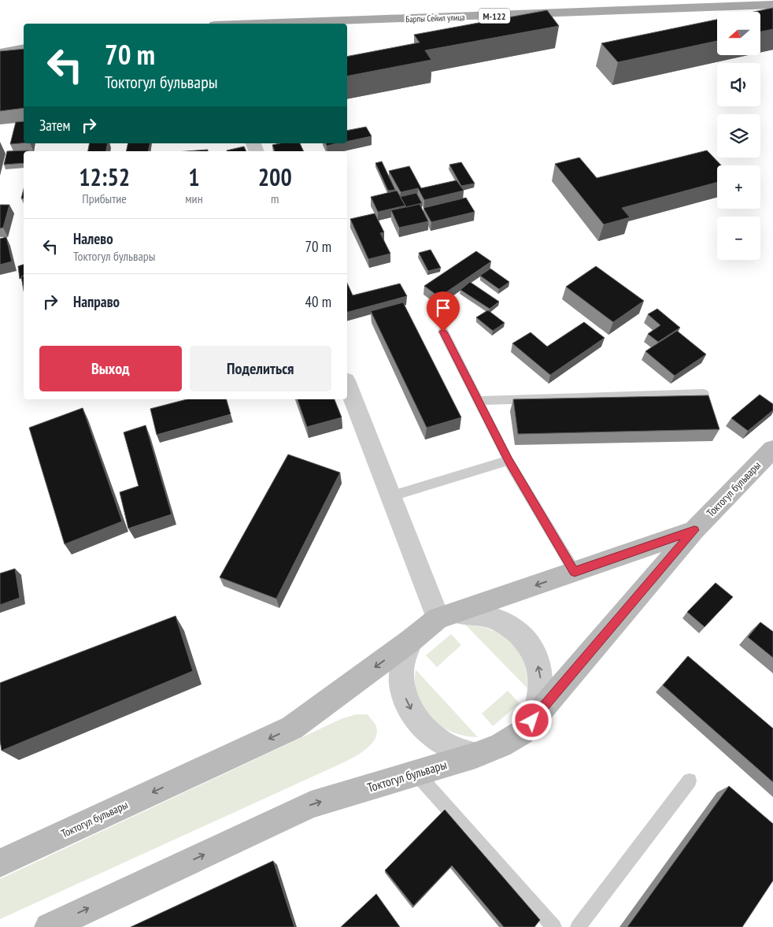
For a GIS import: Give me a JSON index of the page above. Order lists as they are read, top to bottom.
{
  "streets": {
    "main road": ["М-122", "Барпы Сейил улица"],
    "street": ["Токтогул бульвары"]
  },
  "north": "left",
  "page": {
    "map_buttons": ["+", "−"],
    "turn": ["70 m", "Токтогул бульвары"],
    "then": "Затем",
    "eta": [
      "12:52",
      "Прибытие",
      "1",
      "мин",
      "200",
      "m"
    ],
    "list": [
      {
        "name": "Налево",
        "note": "Токтогул бульвары",
        "value": "70 m"
      },
      {
        "name": "Направо",
        "value": "40 m"
      }
    ],
    "buttons": ["Выход", "Поделиться"]
  }
}
